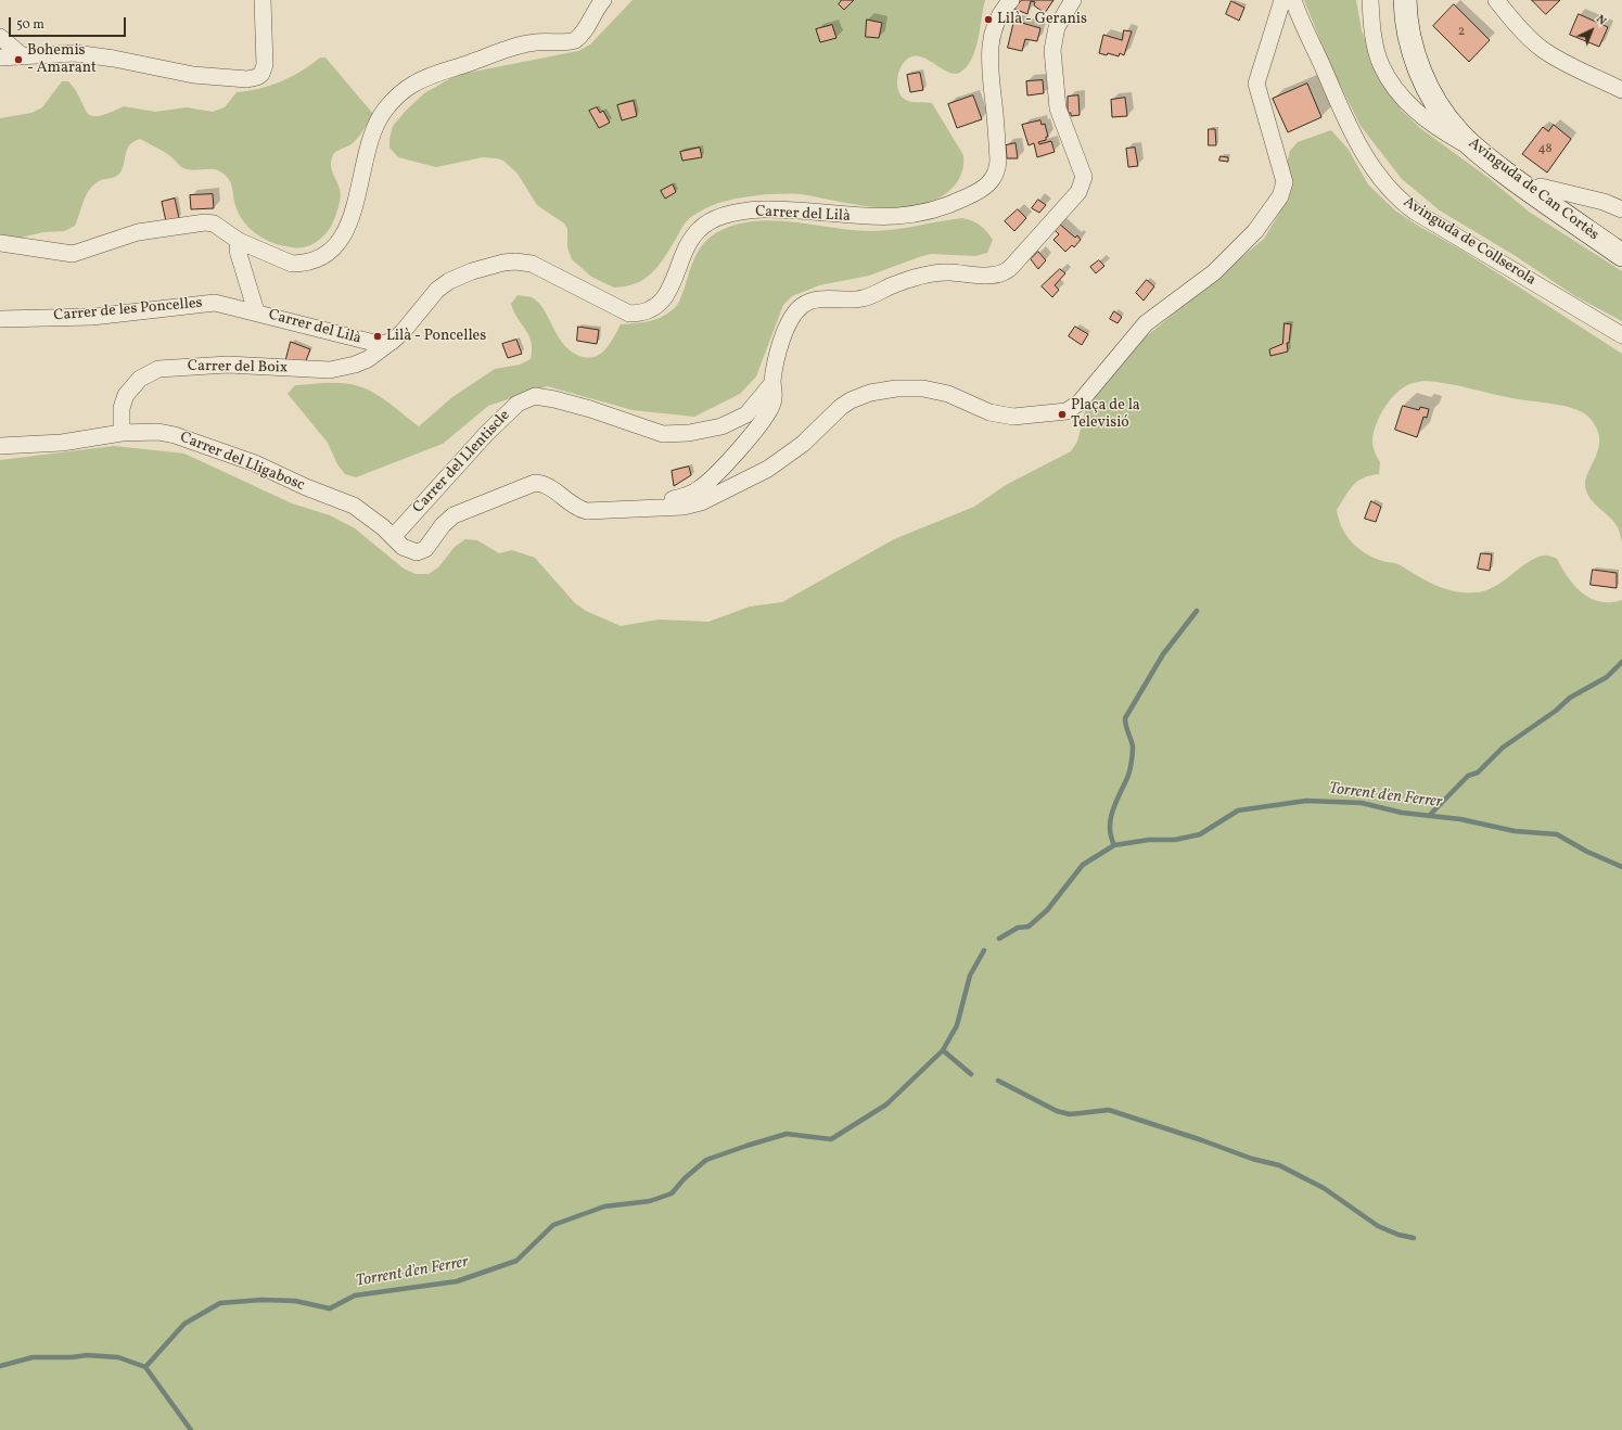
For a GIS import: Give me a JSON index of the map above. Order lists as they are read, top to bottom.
{
  "streets": {
    "street": [
      "Avinguda de Can Cortès",
      "Carrer del Lilà",
      "Avinguda de Collserola",
      "Carrer de les Poncelles",
      "Carrer del Boix",
      "Carrer del Lligabosc",
      "Carrer del Llentiscle"
    ]
  },
  "crossings": [
    ["Carrer del Lilà", "Carrer de les Poncelles"],
    ["Carrer del Lilà", "Carrer del Boix"],
    ["Carrer del Boix", "Carrer del Lligabosc"],
    ["Carrer del Lligabosc", "Carrer del Llentiscle"]
  ],
  "water": ["Torrent d'en Ferrer"],
  "places": [
    "Lilà - Geranis",
    "Bohemis - Amarant",
    "Lilà - Poncelles",
    "Plaça de la Televisió"
  ],
  "house_numbers": ["2", "48"],
  "scale_bar": "50 m",
  "north": "top right"
}
